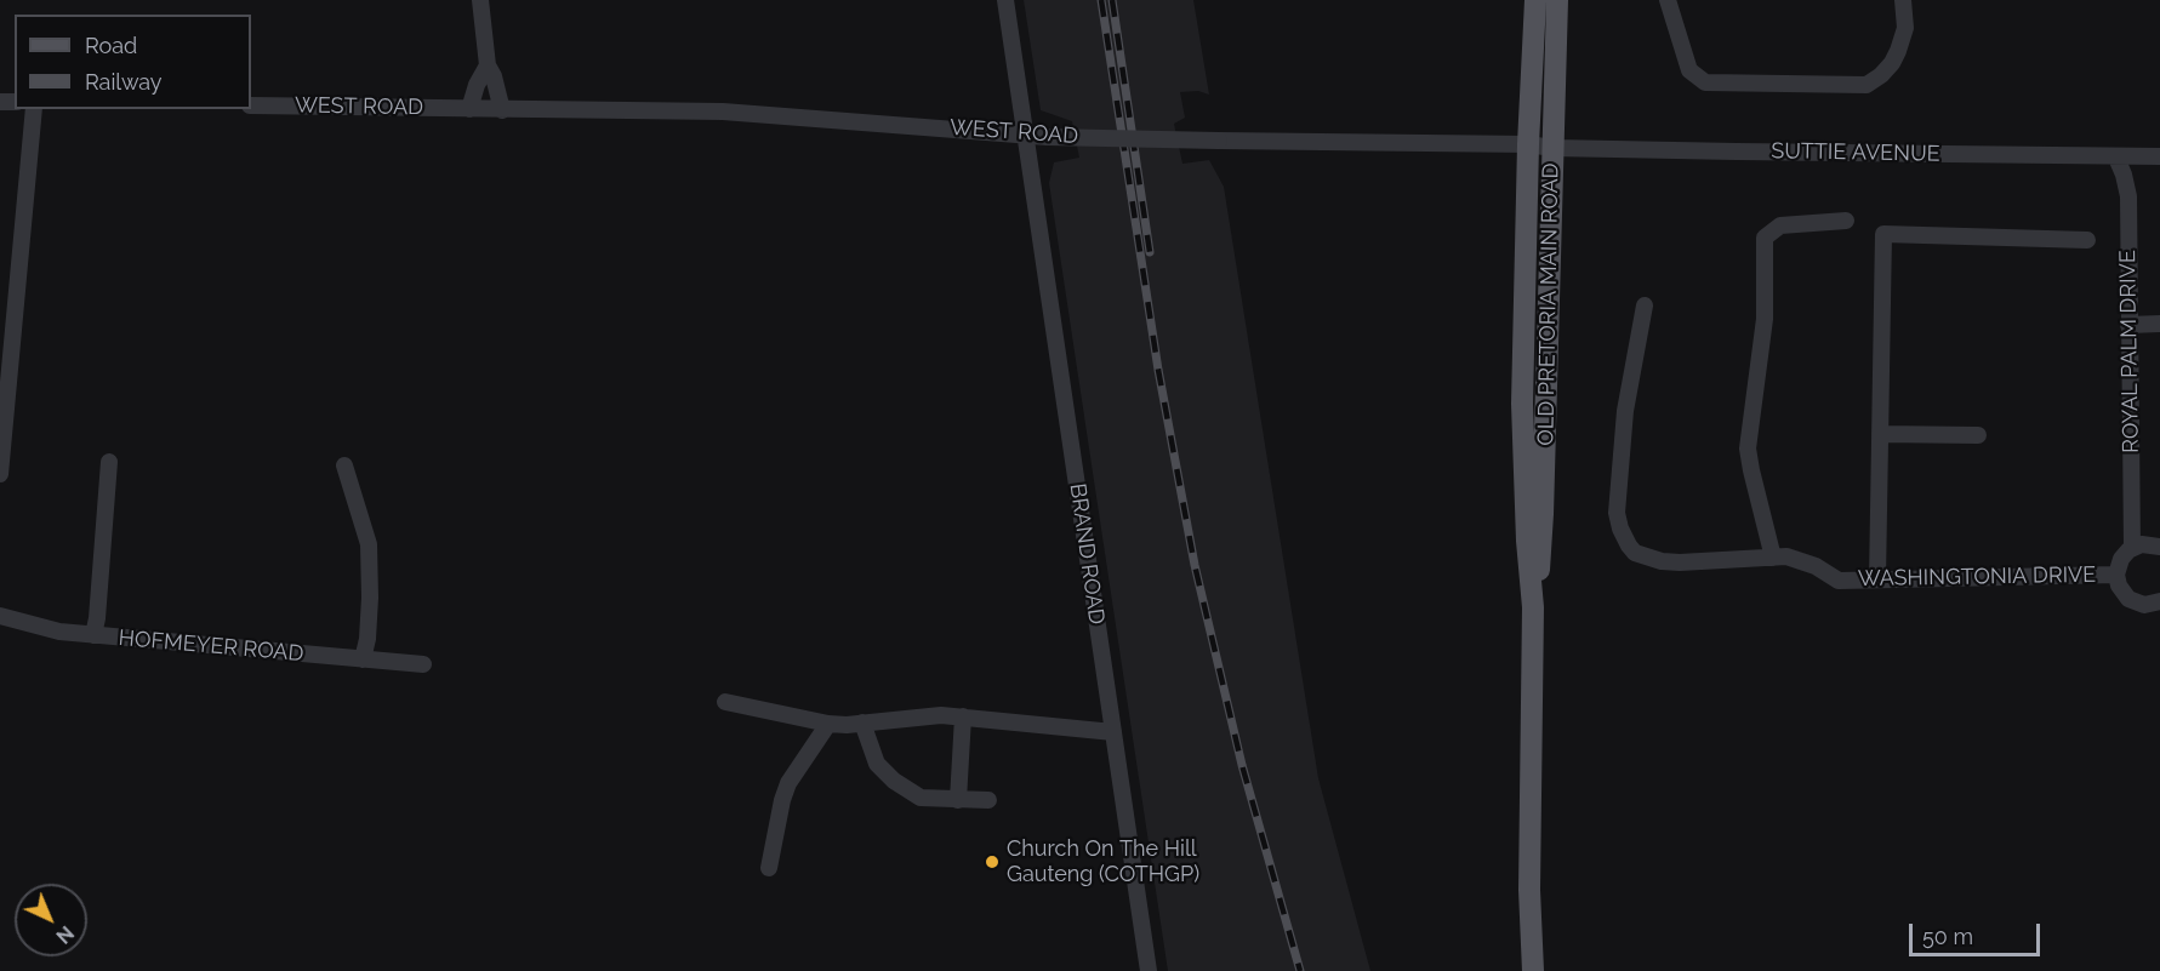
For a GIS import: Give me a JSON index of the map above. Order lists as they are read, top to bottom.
{
  "streets": {
    "main road": ["OLD PRETORIA MAIN ROAD"],
    "street": [
      "WEST ROAD",
      "SUTTIE AVENUE",
      "ROYAL PALM DRIVE",
      "BRAND ROAD",
      "WASHINGTONIA DRIVE",
      "HOFMEYER ROAD"
    ]
  },
  "crossings": [
    ["WEST ROAD", "SUTTIE AVENUE"],
    ["WEST ROAD", "OLD PRETORIA MAIN ROAD"],
    ["WEST ROAD", "BRAND ROAD"],
    ["SUTTIE AVENUE", "OLD PRETORIA MAIN ROAD"],
    ["SUTTIE AVENUE", "ROYAL PALM DRIVE"]
  ],
  "places": ["Church On The Hill Gauteng (COTHGP)"],
  "legend": ["Road", "Railway"],
  "scale_bar": "50 m",
  "north": "bottom right"
}
